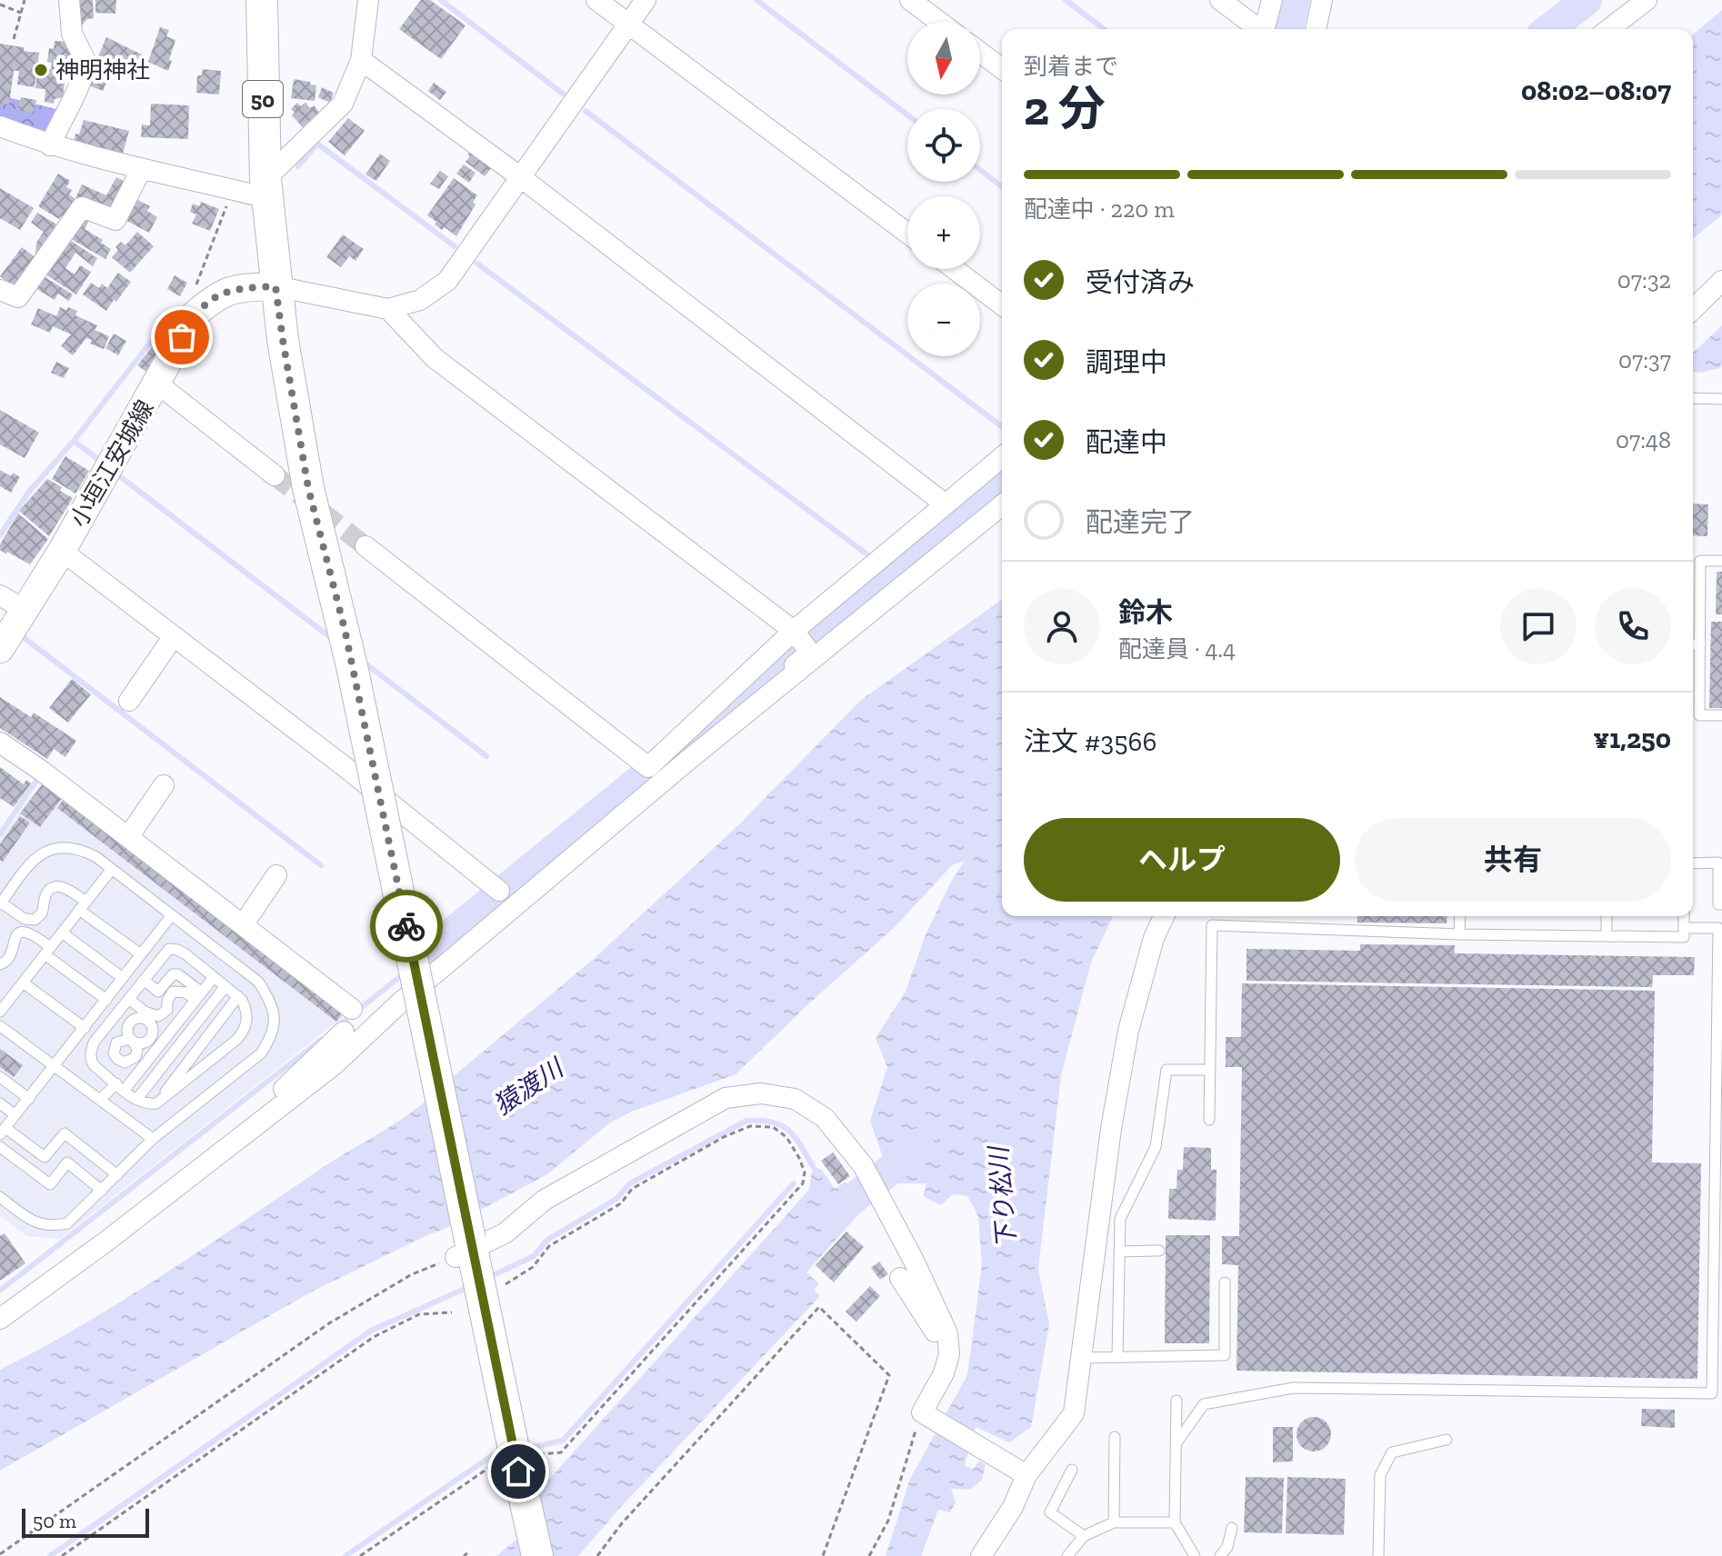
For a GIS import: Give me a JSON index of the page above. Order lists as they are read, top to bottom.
{
  "streets": {
    "main road": ["50", "小垣江安城線"]
  },
  "crossings": [
    ["50", "小垣江安城線"]
  ],
  "water": ["猿渡川", "下り松川"],
  "places": ["神明神社"],
  "scale_bar": "50 m",
  "north": "bottom",
  "page": {
    "map_buttons": ["+", "−"],
    "heading": ["2 分", "到着まで", "08:02–08:07"],
    "panel": [
      "鈴木",
      "配達員 · 4.4",
      "注文 #3566",
      "¥1,250"
    ],
    "bar": "配達中 · 220 m",
    "list": [
      ["受付済み", "07:32"],
      ["調理中", "07:37"],
      ["配達中", "07:48"],
      "配達完了"
    ],
    "buttons": ["ヘルプ", "共有"],
    "scale": "50 m"
  }
}
